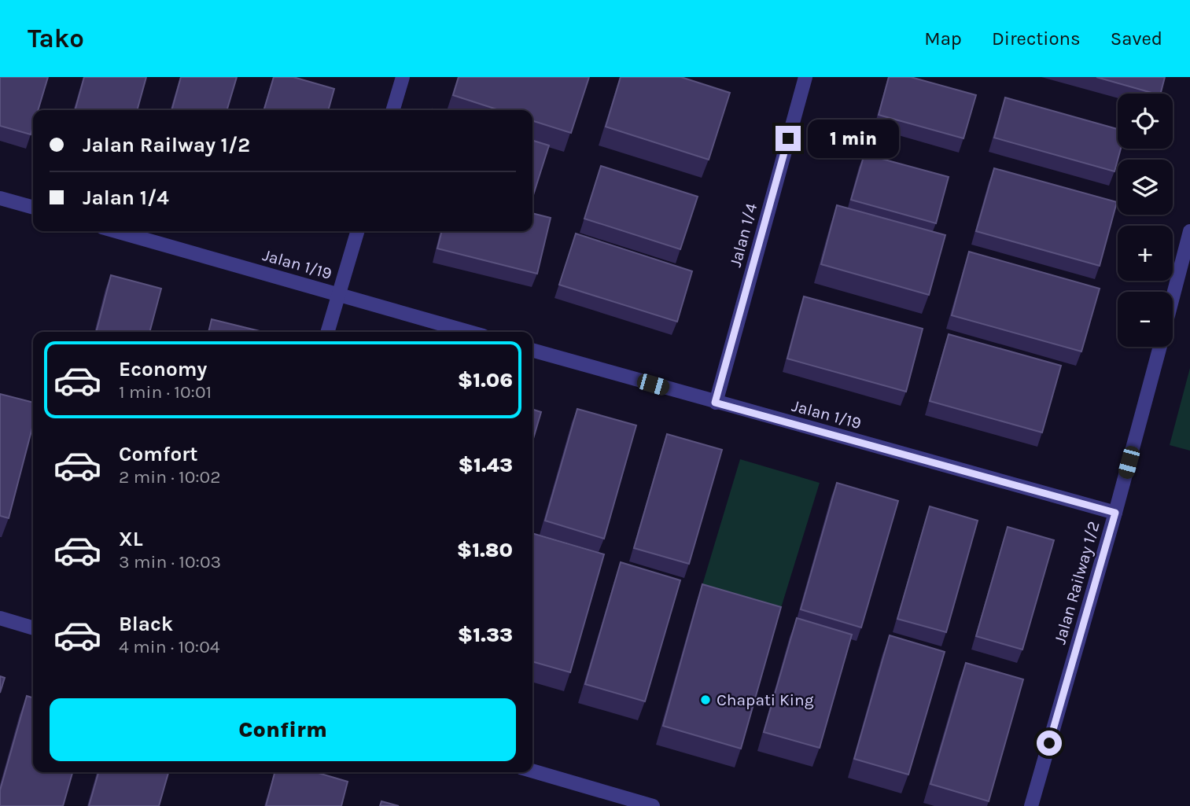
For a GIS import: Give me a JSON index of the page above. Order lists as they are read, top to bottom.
{
  "streets": {
    "street": ["Jalan 1/4", "Jalan 1/19", "Jalan Railway 1/2"]
  },
  "crossings": [
    ["Jalan 1/4", "Jalan 1/19"],
    ["Jalan 1/19", "Jalan Railway 1/2"]
  ],
  "places": ["Chapati King"],
  "page": {
    "header": "Tako",
    "nav": ["Map", "Directions", "Saved"],
    "map_buttons": ["+", "−"],
    "banner": ["Jalan Railway 1/2", "Jalan 1/4"],
    "bubble": "1 min",
    "list": [
      {
        "name": "Economy",
        "note": "1 min · 10:01",
        "value": "$1.06"
      },
      {
        "name": "Comfort",
        "note": "2 min · 10:02",
        "value": "$1.43"
      },
      {
        "name": "XL",
        "note": "3 min · 10:03",
        "value": "$1.80"
      },
      {
        "name": "Black",
        "note": "4 min · 10:04",
        "value": "$1.33"
      }
    ],
    "buttons": "Confirm"
  }
}
